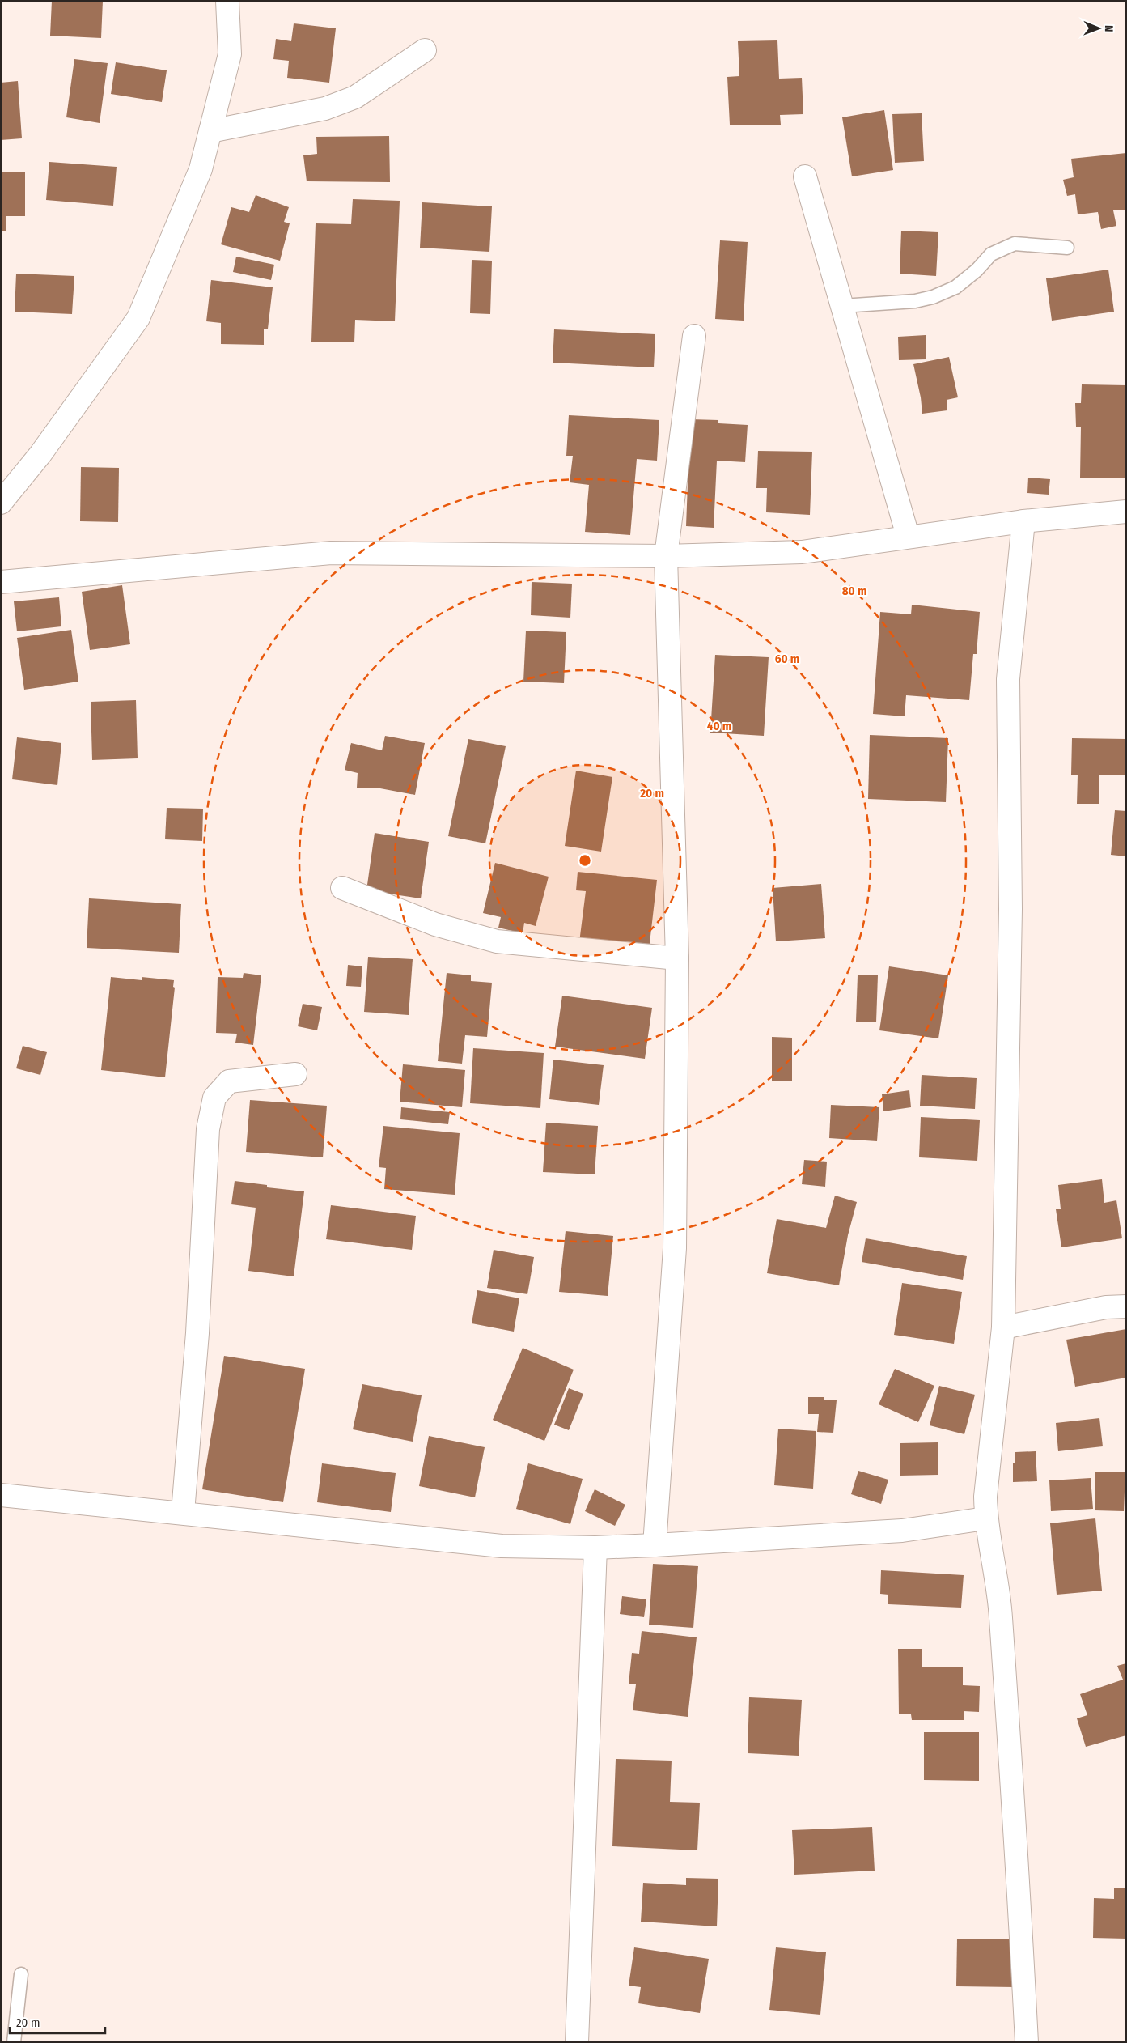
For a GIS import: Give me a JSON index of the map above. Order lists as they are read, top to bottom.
{
  "scale_bar": "20 m",
  "north": "right",
  "rings": [
    "80 m",
    "60 m",
    "40 m",
    "20 m"
  ]
}
